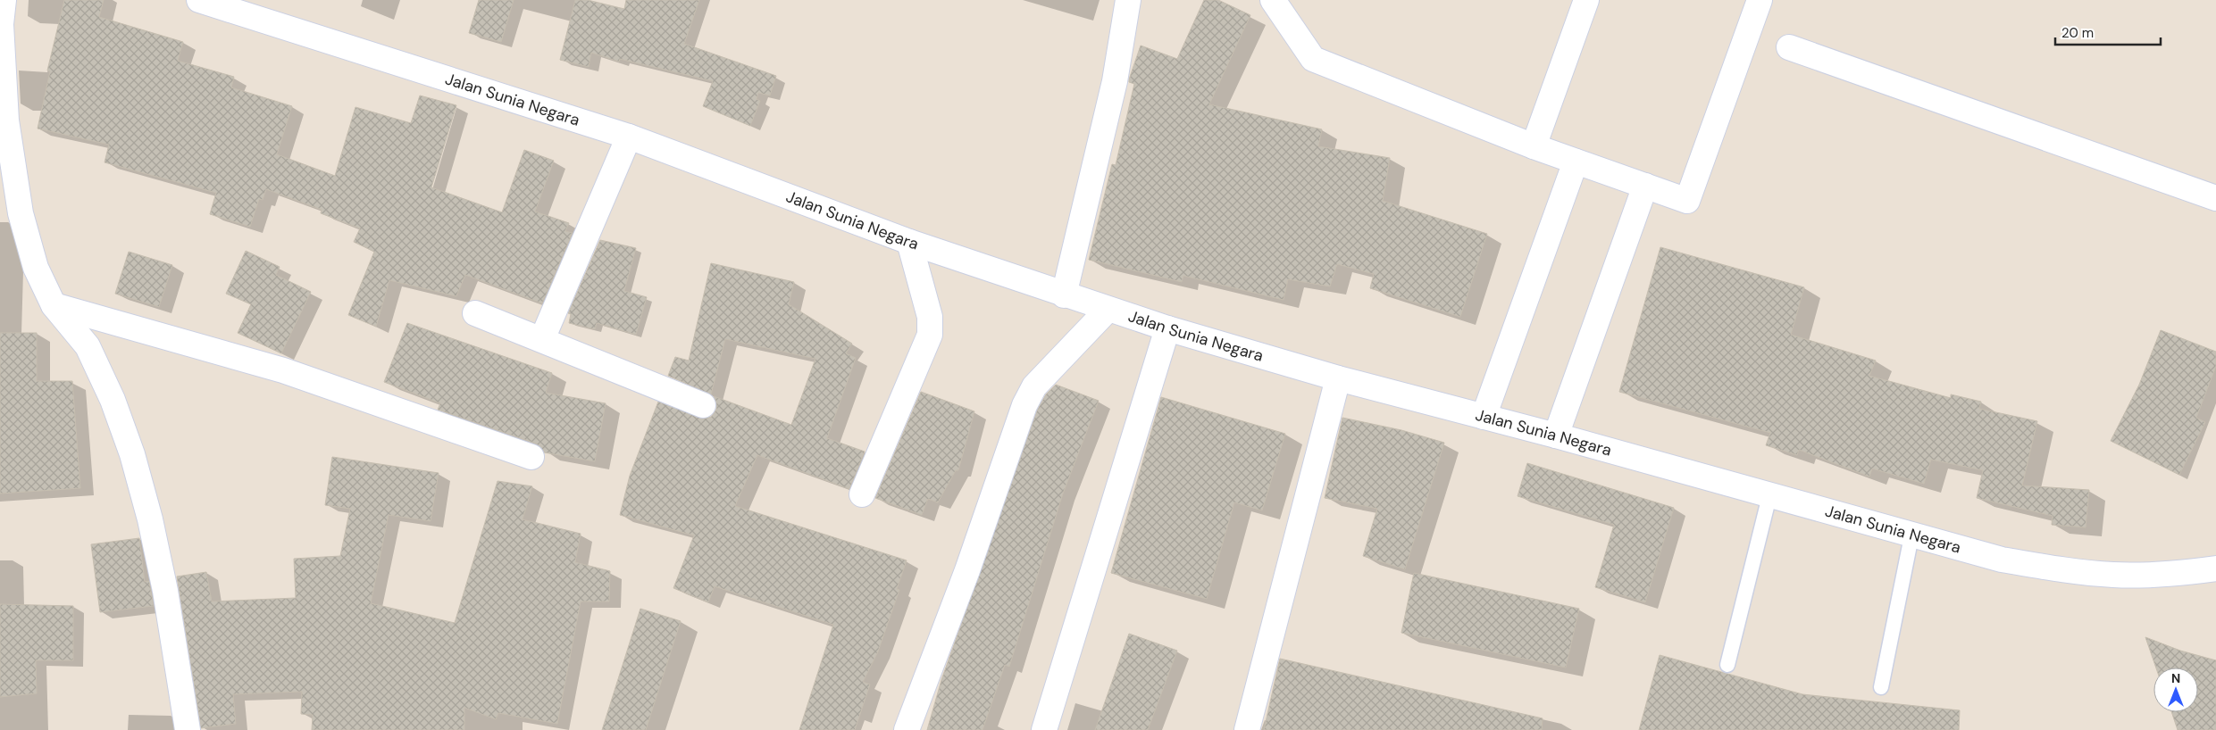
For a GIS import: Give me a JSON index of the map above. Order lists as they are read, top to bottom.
{
  "streets": {
    "street": ["Jalan Sunia Negara"]
  },
  "scale_bar": "20 m",
  "north": "top"
}
